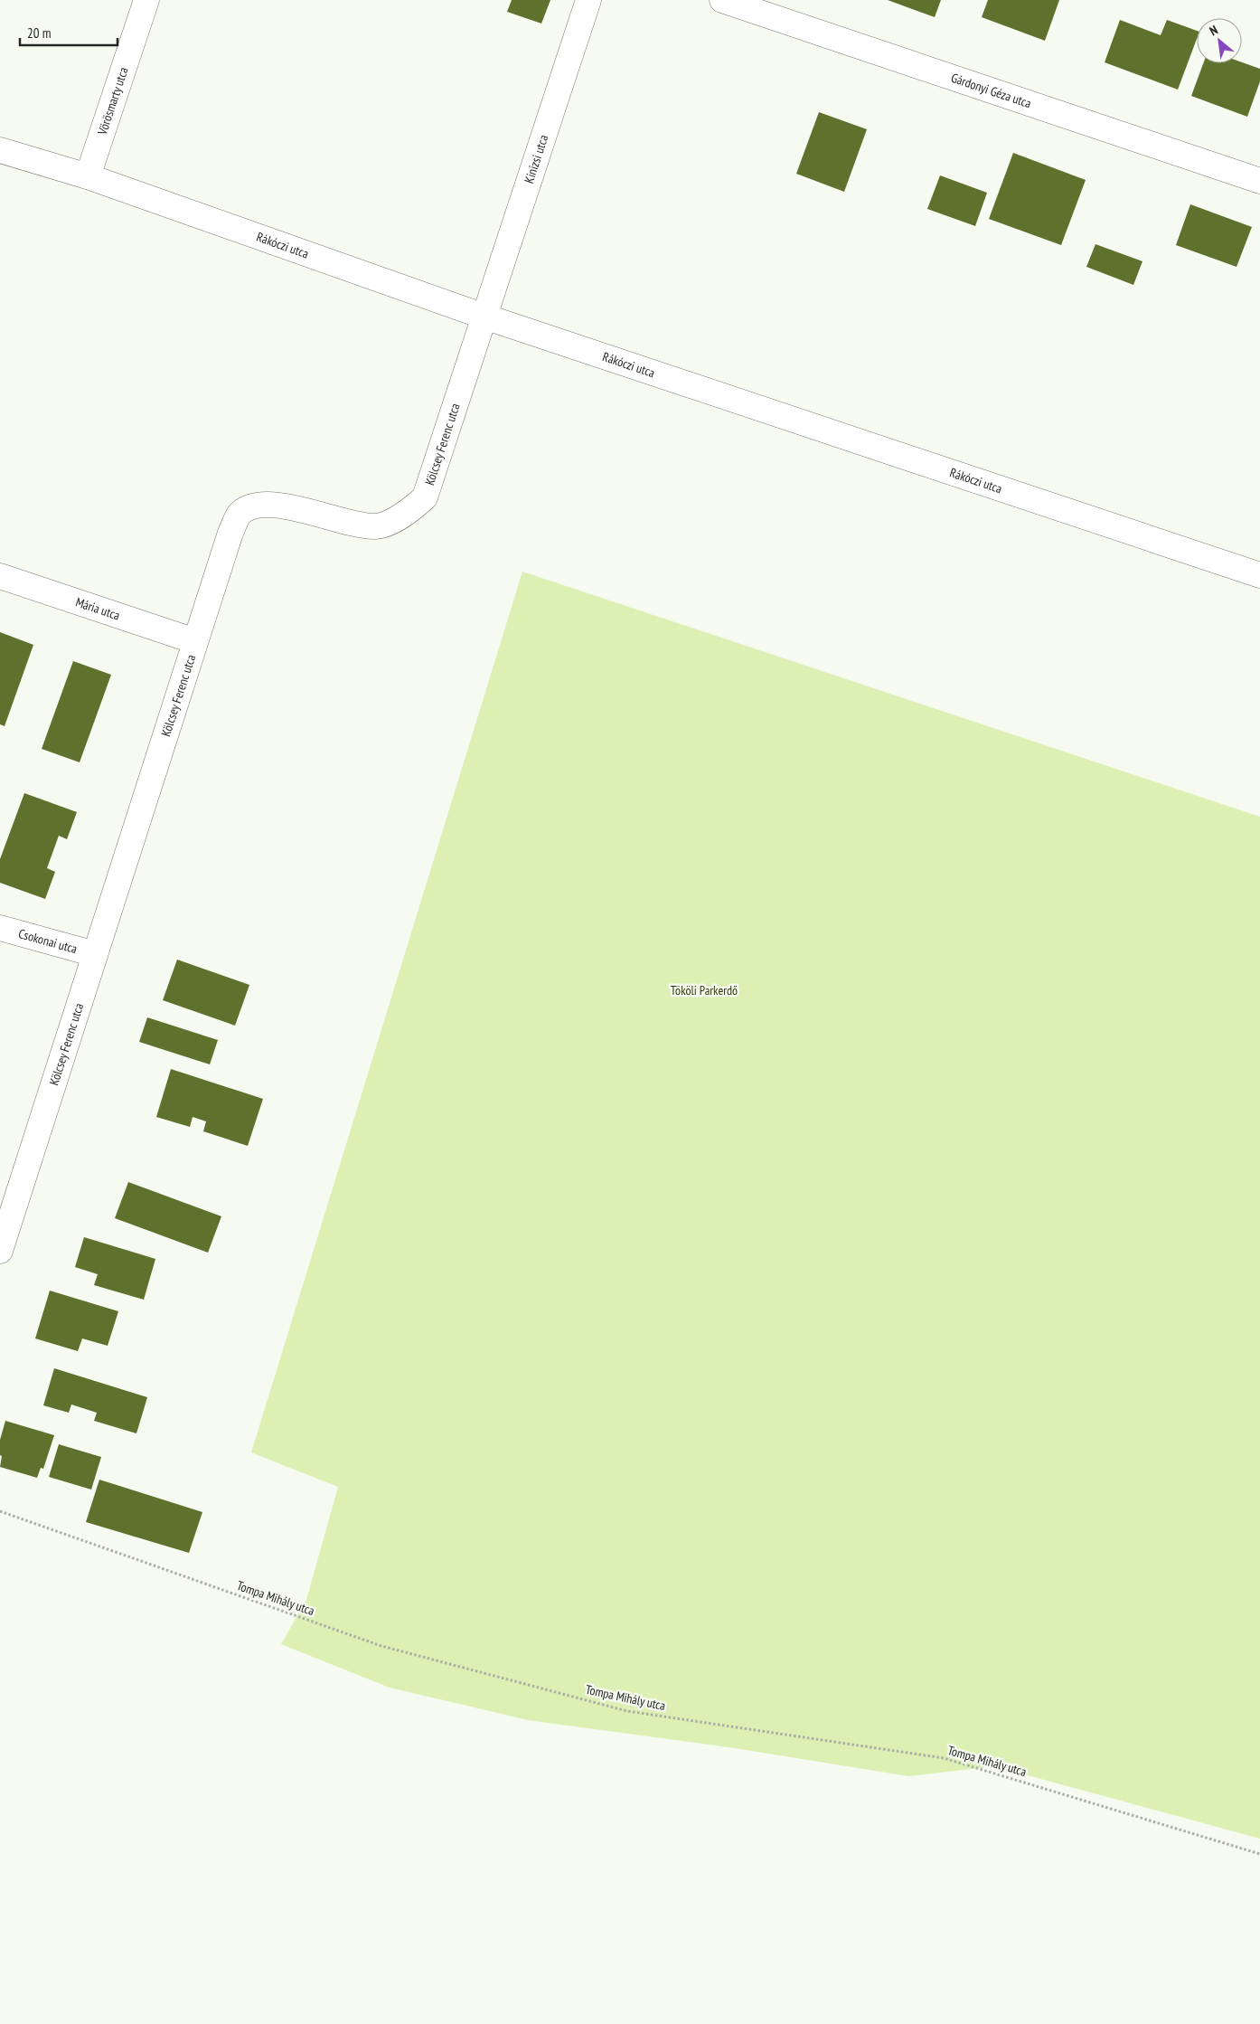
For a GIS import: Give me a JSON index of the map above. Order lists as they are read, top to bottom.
{
  "streets": {
    "street": [
      "Gárdonyi Géza utca",
      "Vörösmarty utca",
      "Kinizsi utca",
      "Rákóczi utca",
      "Kölcsey Ferenc utca",
      "Mária utca",
      "Csokonai utca"
    ],
    "path": ["Tompa Mihály utca"]
  },
  "crossings": [
    ["Vörösmarty utca", "Rákóczi utca"],
    ["Kinizsi utca", "Rákóczi utca"],
    ["Kinizsi utca", "Kölcsey Ferenc utca"],
    ["Rákóczi utca", "Kölcsey Ferenc utca"],
    ["Kölcsey Ferenc utca", "Mária utca"],
    ["Kölcsey Ferenc utca", "Csokonai utca"]
  ],
  "parks": ["Tököli Parkerdő"],
  "scale_bar": "20 m",
  "north": "top left"
}
